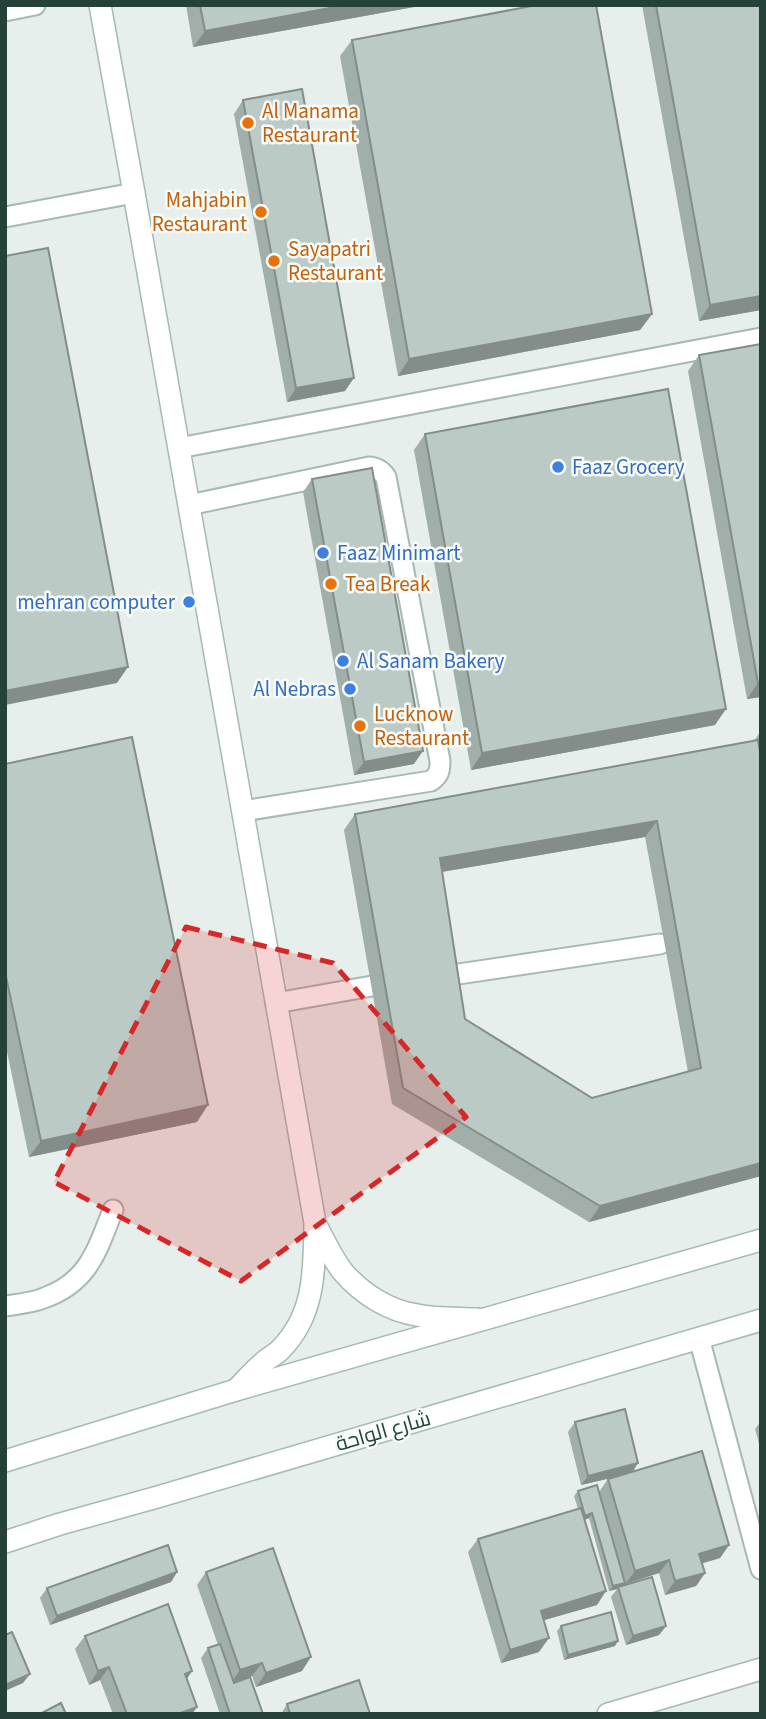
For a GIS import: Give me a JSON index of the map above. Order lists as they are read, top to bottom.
{
  "streets": {
    "street": ["شارع الواحة"]
  },
  "places": [
    "Al Manama Restaurant",
    "Mahjabin Restaurant",
    "Sayapatri Restaurant",
    "Faaz Grocery",
    "Faaz Minimart",
    "Tea Break",
    "mehran computer",
    "Al Sanam Bakery",
    "Al Nebras",
    "Lucknow Restaurant"
  ]
}
